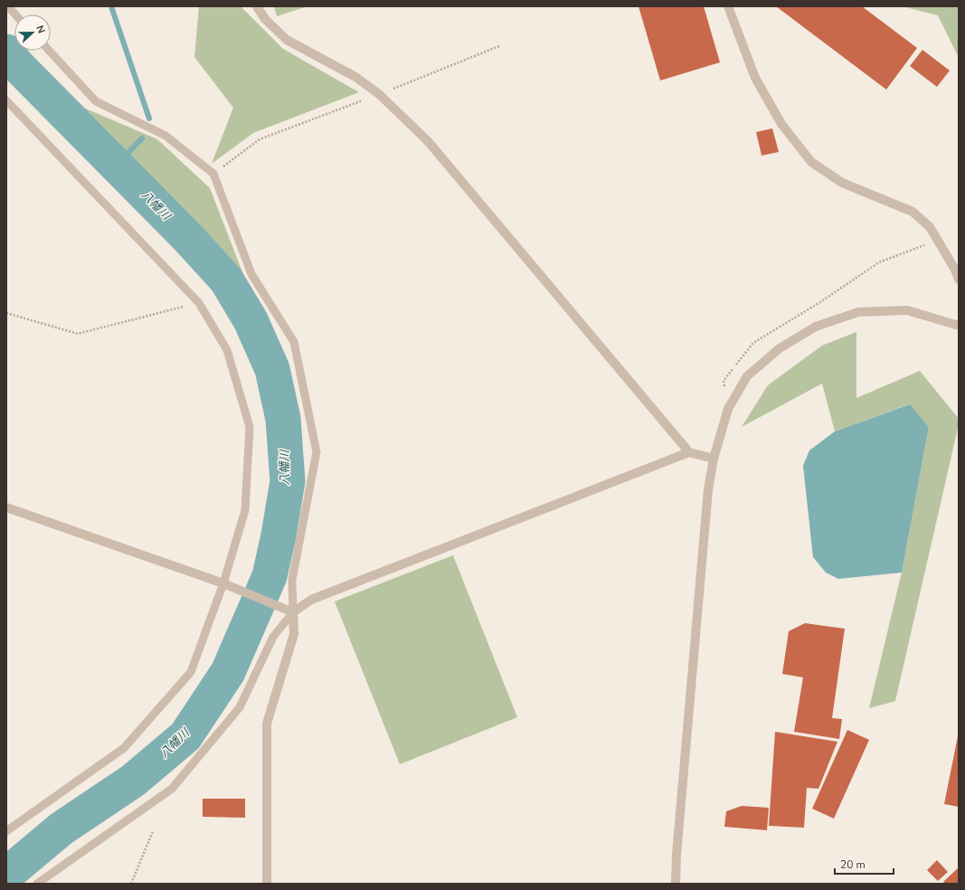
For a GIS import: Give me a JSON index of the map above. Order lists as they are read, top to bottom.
{
  "water": ["八幡川"],
  "scale_bar": "20 m",
  "north": "right"
}
